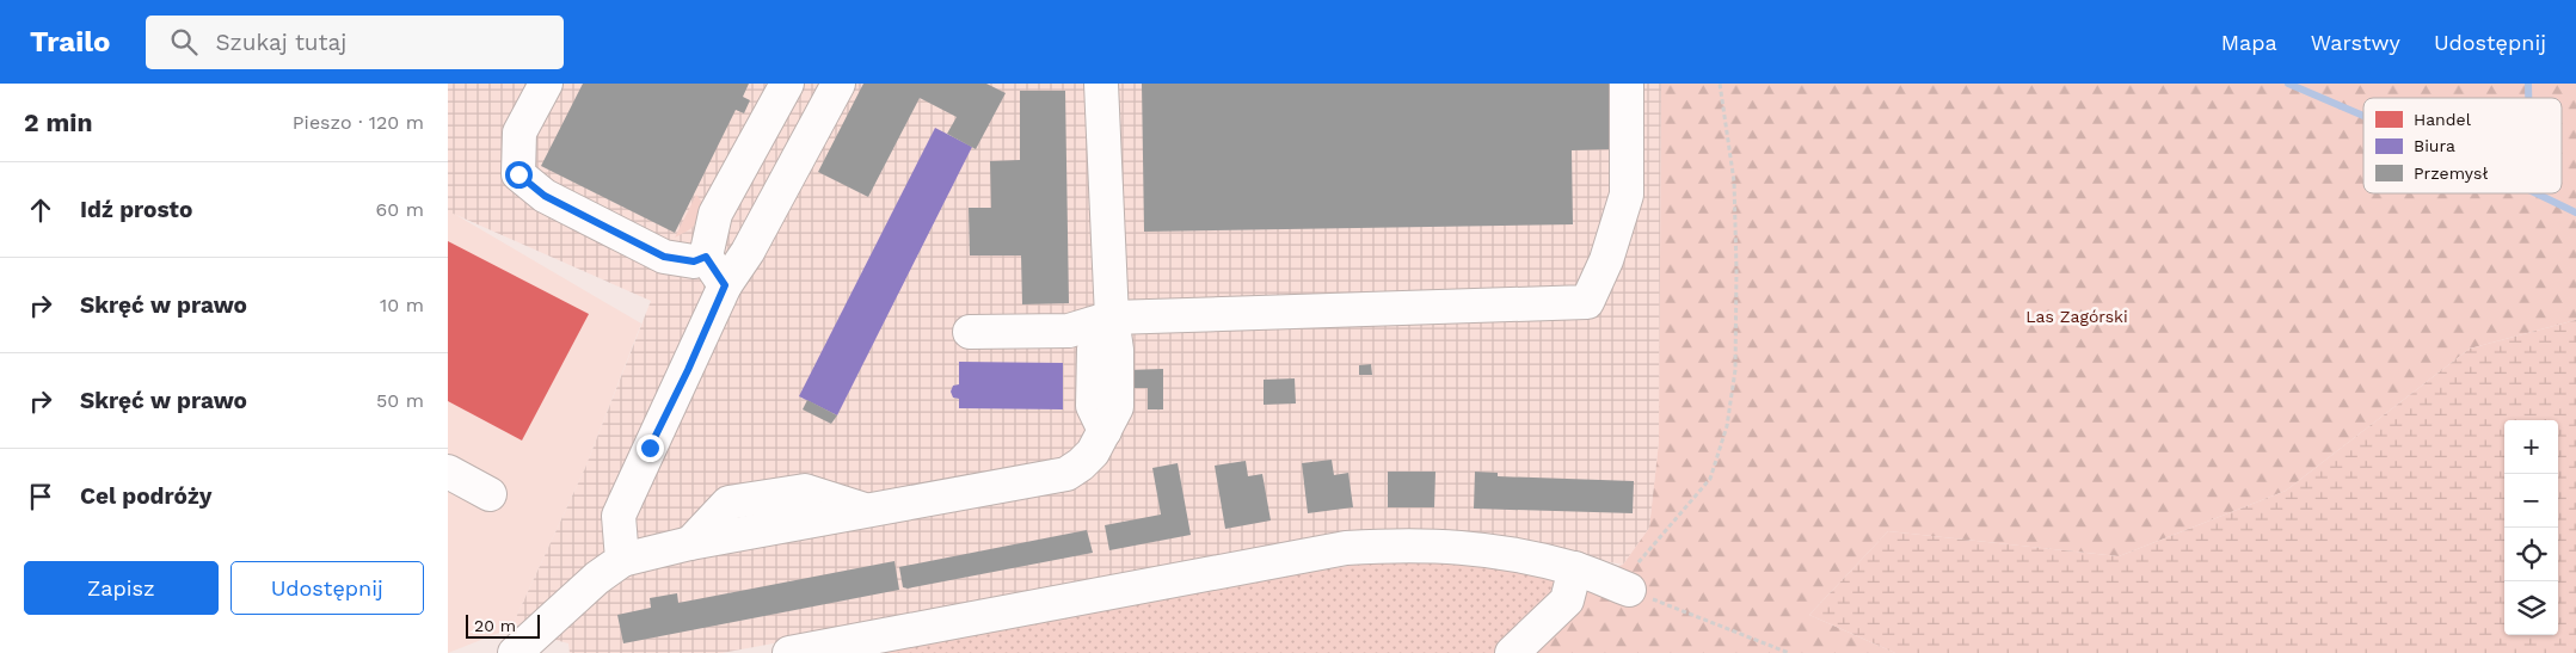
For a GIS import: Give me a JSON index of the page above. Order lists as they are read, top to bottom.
{
  "parks": ["Las Zagórski"],
  "legend": ["Handel", "Biura", "Przemysł"],
  "scale_bar": "20 m",
  "page": {
    "header": "Trailo",
    "search": "Szukaj tutaj",
    "nav": ["Mapa", "Warstwy", "Udostępnij"],
    "heading": ["2 min", "Pieszo · 120 m"],
    "list": [
      ["Idź prosto", "60 m"],
      ["Skręć w prawo", "10 m"],
      ["Skręć w prawo", "50 m"],
      "Cel podróży"
    ],
    "map_buttons": ["+", "−"],
    "buttons": ["Zapisz", "Udostępnij"],
    "scale": "20 m"
  }
}
